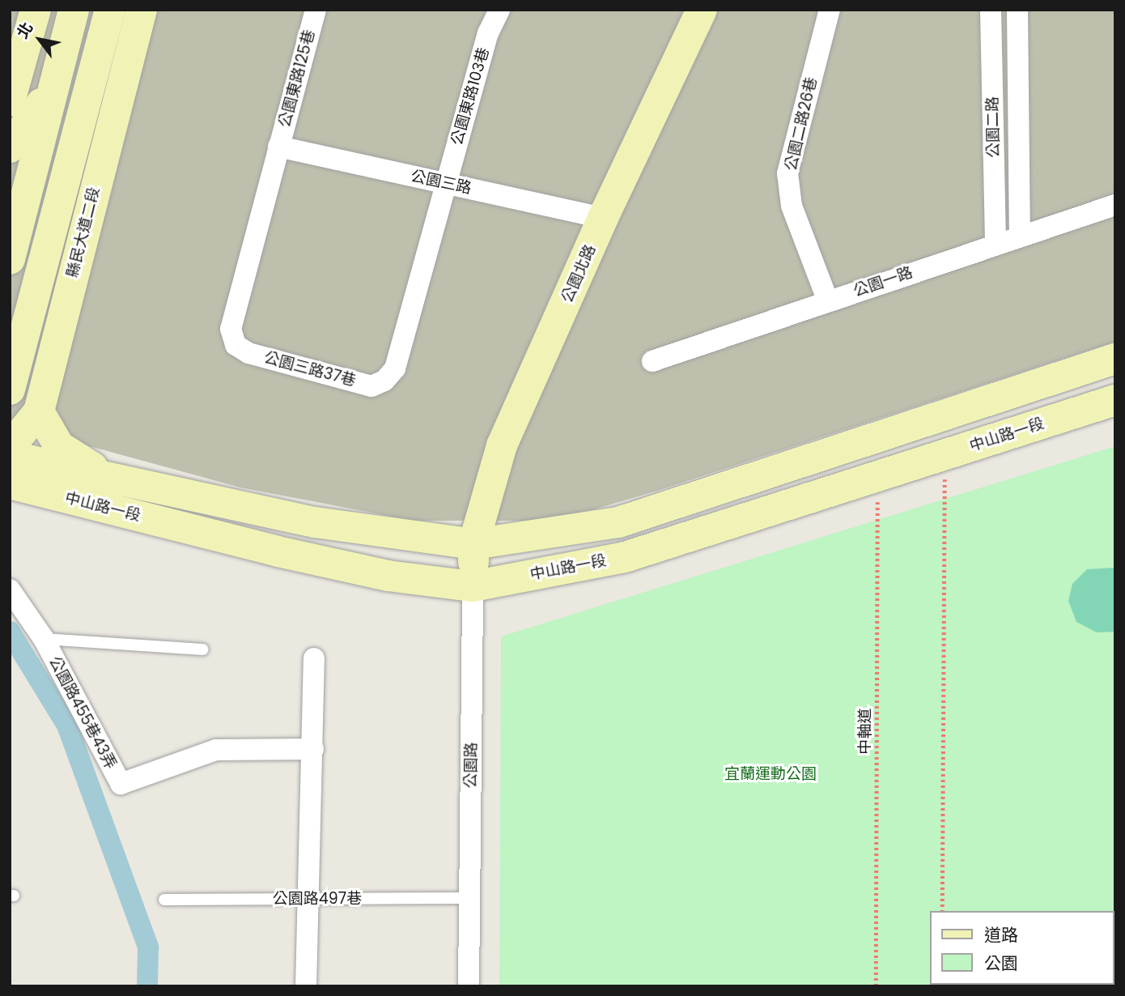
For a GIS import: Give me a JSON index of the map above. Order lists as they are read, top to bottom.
{
  "streets": {
    "street": [
      "公園東路125巷",
      "公園東路103巷",
      "公園二路26巷",
      "公園二路",
      "公園三路",
      "縣民大道二段",
      "公園北路",
      "公園一路",
      "公園三路37巷",
      "中山路一段",
      "公園路455巷43弄",
      "公園路"
    ],
    "lane": ["公園路497巷"],
    "path": ["中軸道"]
  },
  "crossings": [
    ["公園東路125巷", "公園三路"],
    ["公園東路125巷", "公園三路37巷"],
    ["公園東路103巷", "公園三路"],
    ["公園東路103巷", "公園三路37巷"],
    ["公園二路26巷", "公園一路"],
    ["公園二路", "公園一路"],
    ["公園三路", "公園北路"],
    ["公園三路", "公園三路37巷"],
    ["公園北路", "中山路一段"],
    ["公園北路", "公園路"],
    ["中山路一段", "中軸道"],
    ["中山路一段", "公園路"],
    ["公園路", "公園路497巷"]
  ],
  "parks": ["宜蘭運動公園"],
  "legend": ["道路", "公園"],
  "north": "top left"
}
